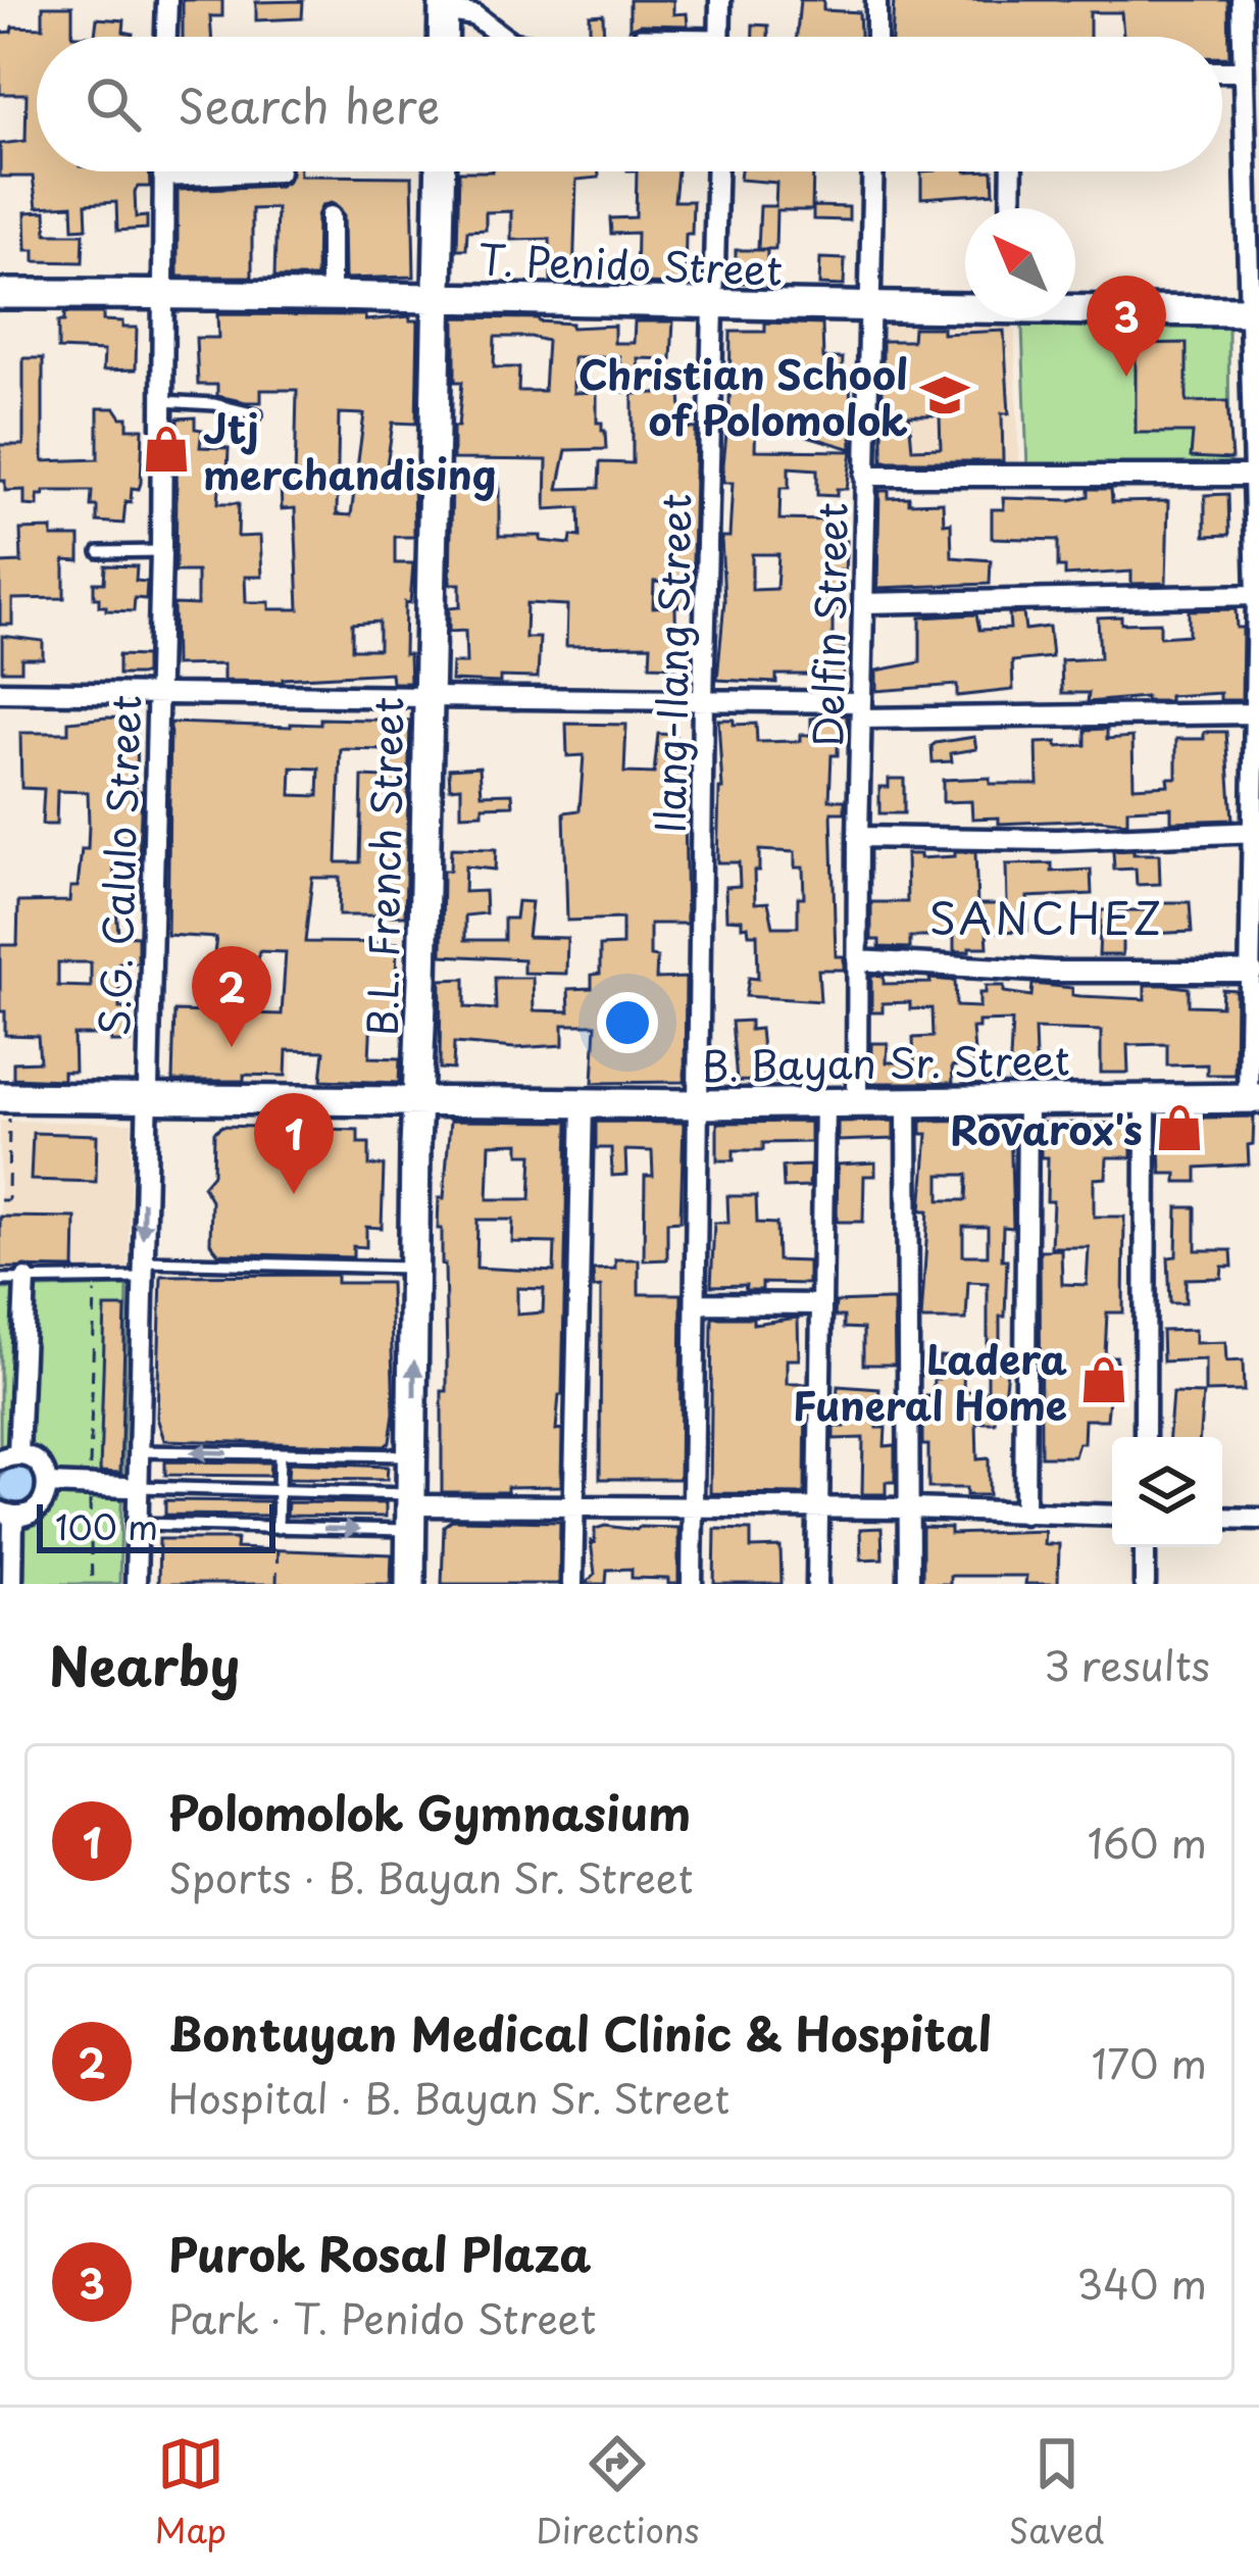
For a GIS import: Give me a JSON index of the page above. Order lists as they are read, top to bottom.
{
  "streets": {
    "street": [
      "T. Penido Street",
      "Delfin Street",
      "Ilang-Ilang Street",
      "S.G. Calulo Street",
      "B.L. French Street",
      "B. Bayan Sr. Street"
    ]
  },
  "crossings": [
    ["T. Penido Street", "Delfin Street"],
    ["T. Penido Street", "Ilang-Ilang Street"],
    ["T. Penido Street", "S.G. Calulo Street"],
    ["T. Penido Street", "B.L. French Street"],
    ["Delfin Street", "B. Bayan Sr. Street"],
    ["Ilang-Ilang Street", "B. Bayan Sr. Street"],
    ["S.G. Calulo Street", "B. Bayan Sr. Street"],
    ["B.L. French Street", "B. Bayan Sr. Street"]
  ],
  "districts": ["SANCHEZ"],
  "places": {
    "school or university": ["Christian School of Polomolok"],
    "shop": ["Jtj merchandising", "Rovarox's", "Ladera Funeral Home"]
  },
  "scale_bar": "100 m",
  "north": "top left",
  "page": {
    "search": "Search here",
    "pins": ["3", "2", "1"],
    "scale": "100 m",
    "heading": ["Nearby", "3 results"],
    "list": [
      {
        "mark": "1",
        "name": "Polomolok Gymnasium",
        "note": "Sports · B. Bayan Sr. Street",
        "value": "160 m"
      },
      {
        "mark": "2",
        "name": "Bontuyan Medical Clinic & Hospital",
        "note": "Hospital · B. Bayan Sr. Street",
        "value": "170 m"
      },
      {
        "mark": "3",
        "name": "Purok Rosal Plaza",
        "note": "Park · T. Penido Street",
        "value": "340 m"
      }
    ],
    "nav": ["Map", "Directions", "Saved"]
  }
}
